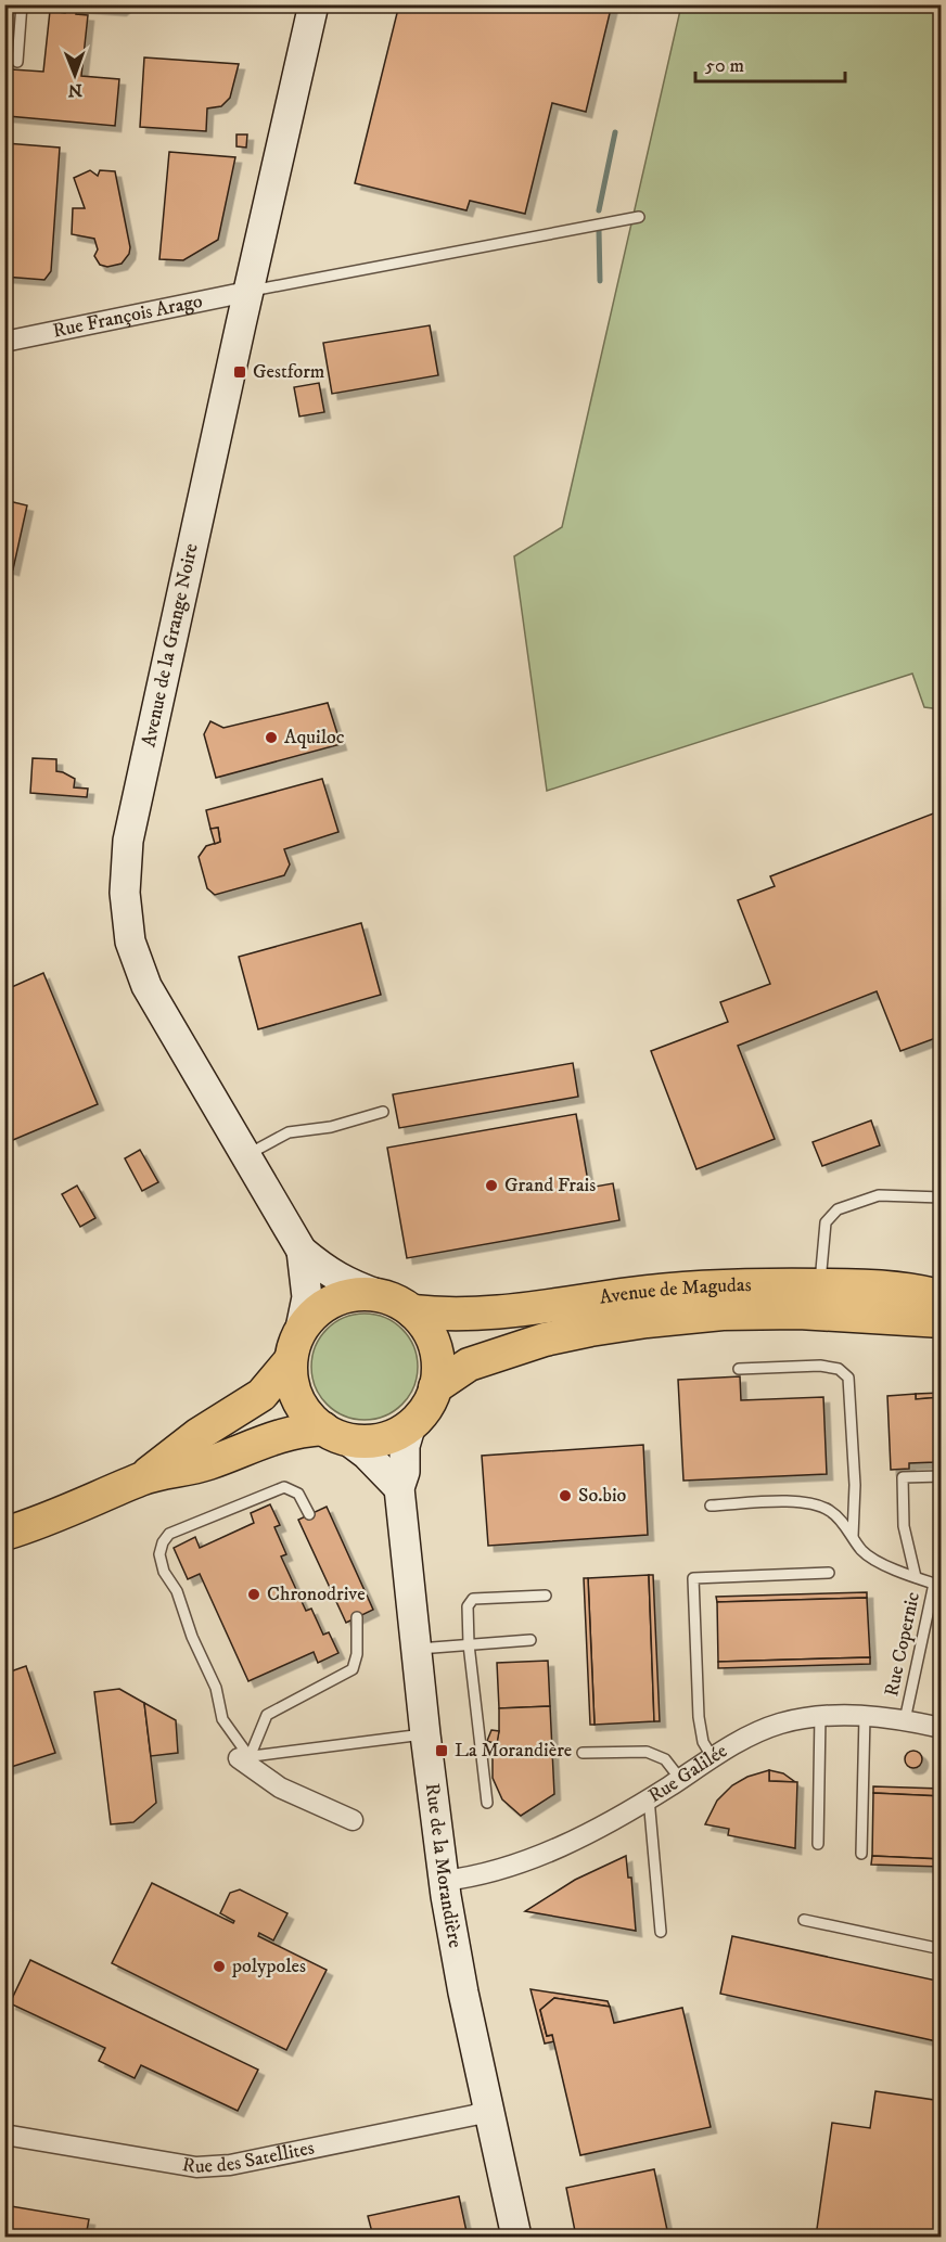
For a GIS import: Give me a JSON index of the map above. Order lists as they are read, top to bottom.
{
  "streets": {
    "main road": ["Avenue de Magudas"],
    "street": [
      "Rue François Arago",
      "Avenue de la Grange Noire",
      "Rue Galilée",
      "Rue de la Morandière",
      "Rue des Satellites"
    ],
    "lane": ["Rue Copernic"]
  },
  "crossings": [
    ["Rue François Arago", "Avenue de la Grange Noire"],
    ["Avenue de la Grange Noire", "Avenue de Magudas"],
    ["Avenue de la Grange Noire", "Rue de la Morandière"],
    ["Avenue de Magudas", "Rue de la Morandière"],
    ["Rue Copernic", "Rue Galilée"],
    ["Rue Galilée", "Rue de la Morandière"],
    ["Rue de la Morandière", "Rue des Satellites"]
  ],
  "places": {
    "transit": ["Gestform", "La Morandière"],
    "other": [
      "Aquiloc",
      "Grand Frais",
      "So.bio",
      "Chronodrive",
      "polypoles"
    ]
  },
  "scale_bar": "50 m",
  "north": "bottom"
}
